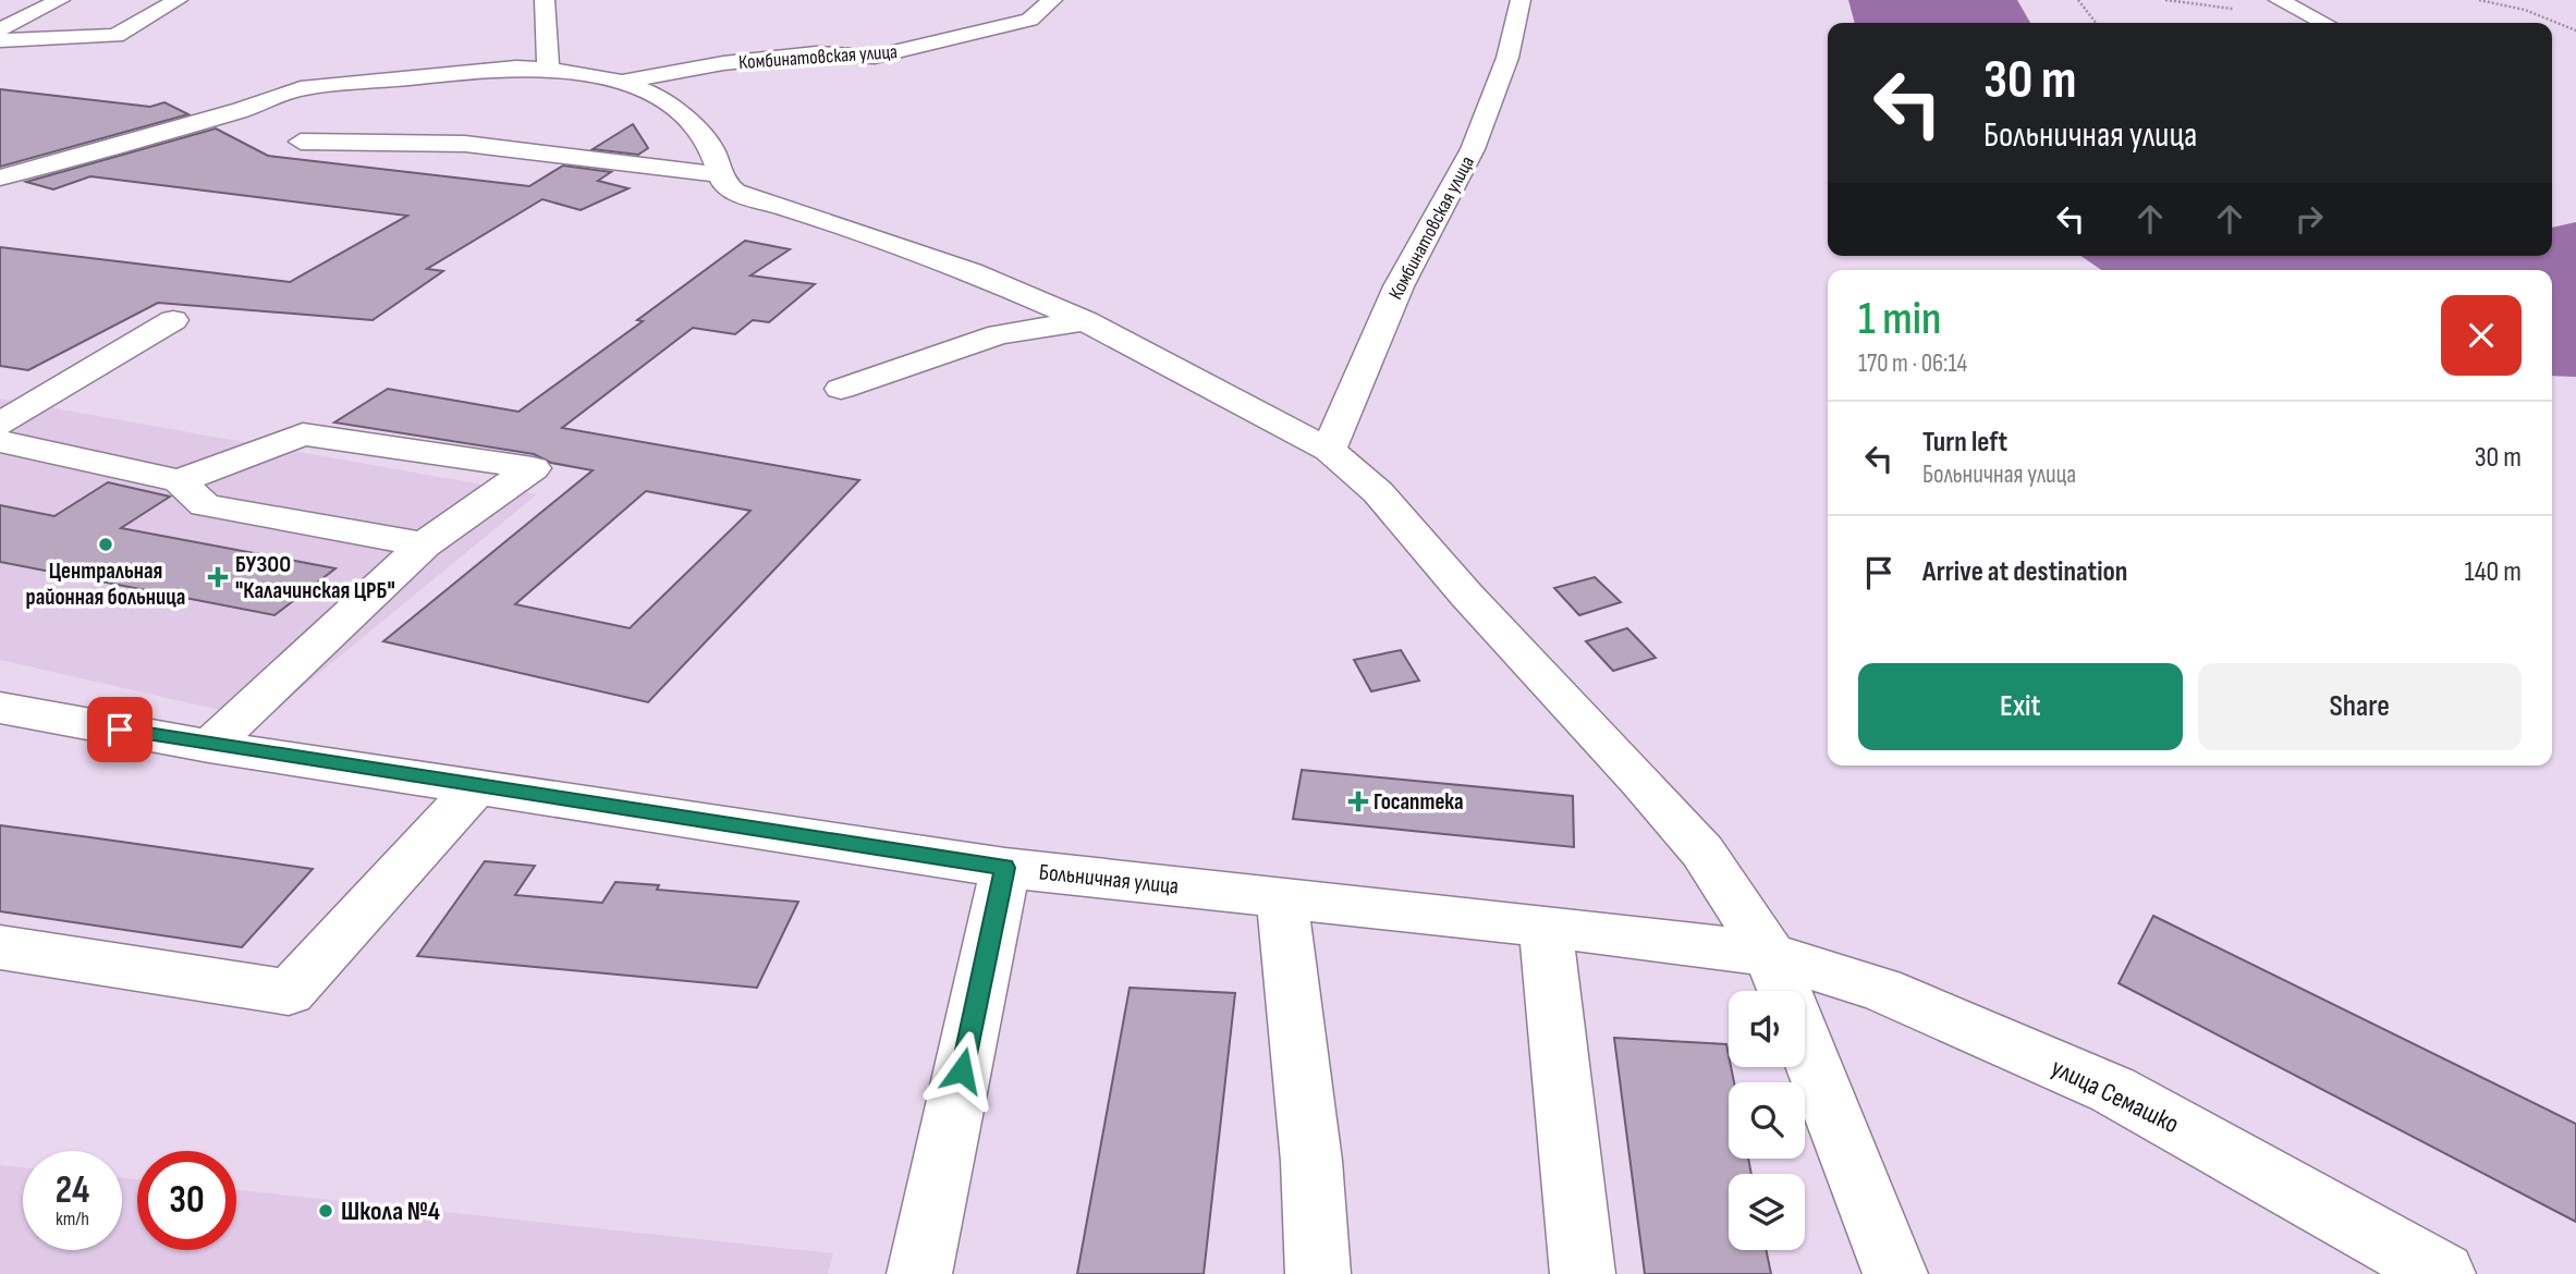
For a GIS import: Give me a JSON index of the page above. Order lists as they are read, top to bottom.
{
  "streets": {
    "street": ["Комбинатовская улица", "Больничная улица", "улица Семашко"]
  },
  "crossings": [
    ["Больничная улица", "улица Семашко"]
  ],
  "places": {
    "other": ["Центральная районная больница", "Школа №4"],
    "health": ["БУЗОО \"Калачинская ЦРБ\"", "Госаптека"]
  },
  "page": {
    "turn": ["30 m", "Больничная улица"],
    "heading": ["1 min", "170 m · 06:14"],
    "list": [
      {
        "name": "Turn left",
        "note": "Больничная улица",
        "value": "30 m"
      },
      {
        "name": "Arrive at destination",
        "value": "140 m"
      }
    ],
    "buttons": ["Exit", "Share"],
    "speed": "24 km/h",
    "limit": "30"
  }
}
